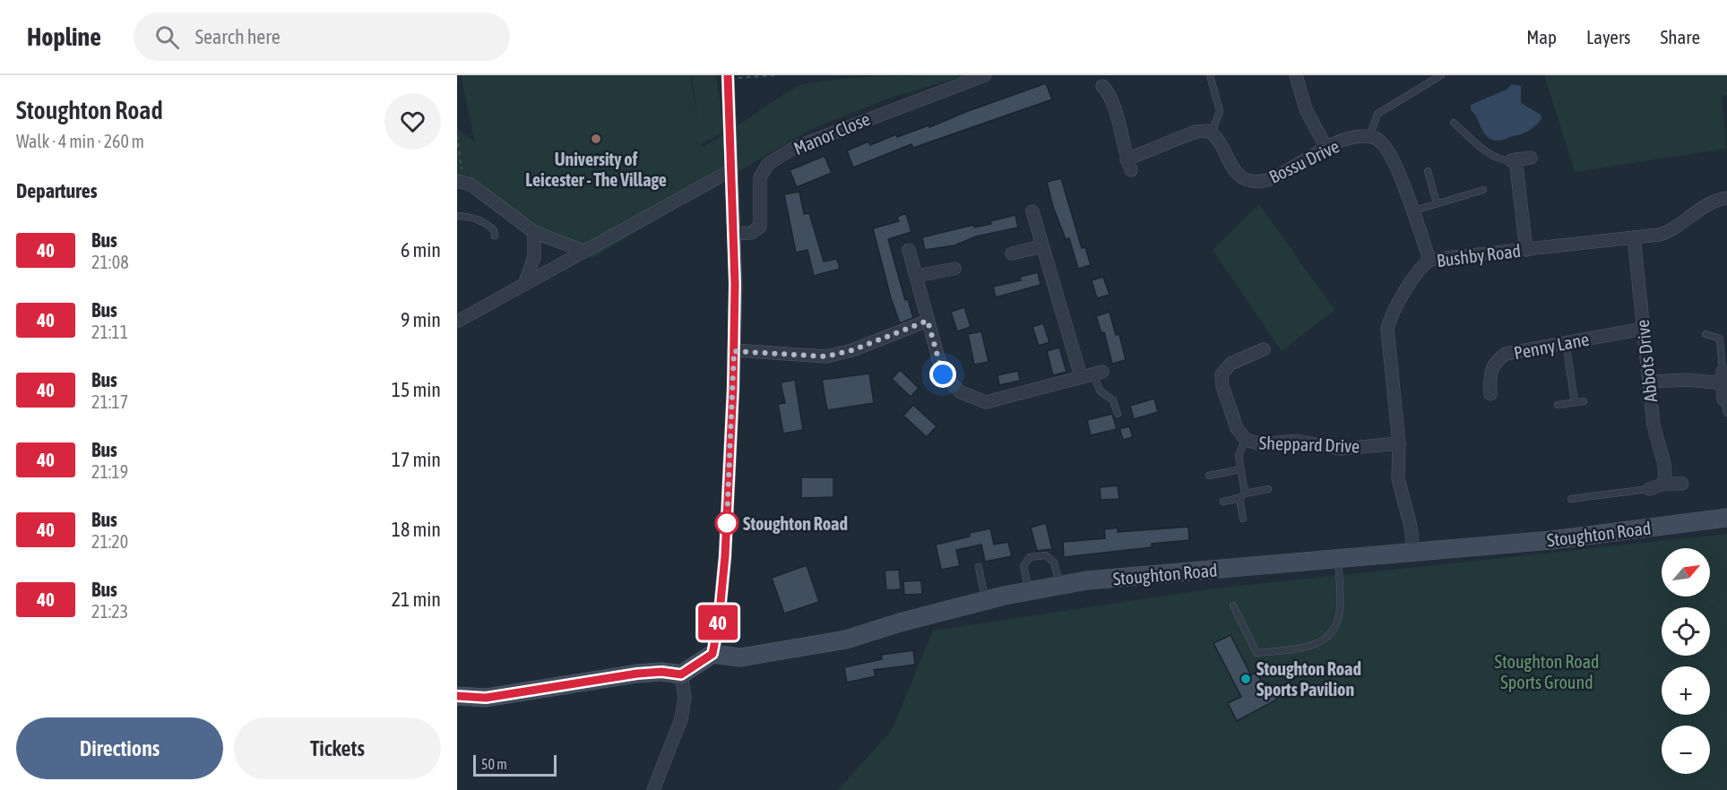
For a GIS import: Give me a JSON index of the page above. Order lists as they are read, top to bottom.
{
  "streets": {
    "main road": ["Stoughton Road"],
    "street": [
      "Manor Close",
      "Bossu Drive",
      "Bushby Road",
      "Penny Lane",
      "Abbots Drive",
      "Sheppard Drive"
    ]
  },
  "crossings": [
    ["Bushby Road", "Abbots Drive"],
    ["Bushby Road", "Sheppard Drive"],
    ["Bushby Road", "Stoughton Road"],
    ["Penny Lane", "Abbots Drive"]
  ],
  "parks": ["Stoughton Road Sports Ground"],
  "places": ["University of Leicester - The Village", "Stoughton Road", "Stoughton Road Sports Pavilion"],
  "lines": ["bus line 40"],
  "scale_bar": "50 m",
  "north": "top right",
  "page": {
    "header": "Hopline",
    "search": "Search here",
    "nav": ["Map", "Layers", "Share"],
    "heading": [
      ["Stoughton Road", "Walk · 4 min · 260 m"],
      "Departures"
    ],
    "on_map": "40",
    "list": [
      {
        "mark": "40",
        "name": "Bus",
        "note": "21:08",
        "value": "6 min"
      },
      {
        "mark": "40",
        "name": "Bus",
        "note": "21:11",
        "value": "9 min"
      },
      {
        "mark": "40",
        "name": "Bus",
        "note": "21:17",
        "value": "15 min"
      },
      {
        "mark": "40",
        "name": "Bus",
        "note": "21:19",
        "value": "17 min"
      },
      {
        "mark": "40",
        "name": "Bus",
        "note": "21:20",
        "value": "18 min"
      },
      {
        "mark": "40",
        "name": "Bus",
        "note": "21:23",
        "value": "21 min"
      }
    ],
    "map_buttons": ["+", "−"],
    "buttons": ["Directions", "Tickets"],
    "scale": "50 m"
  }
}
